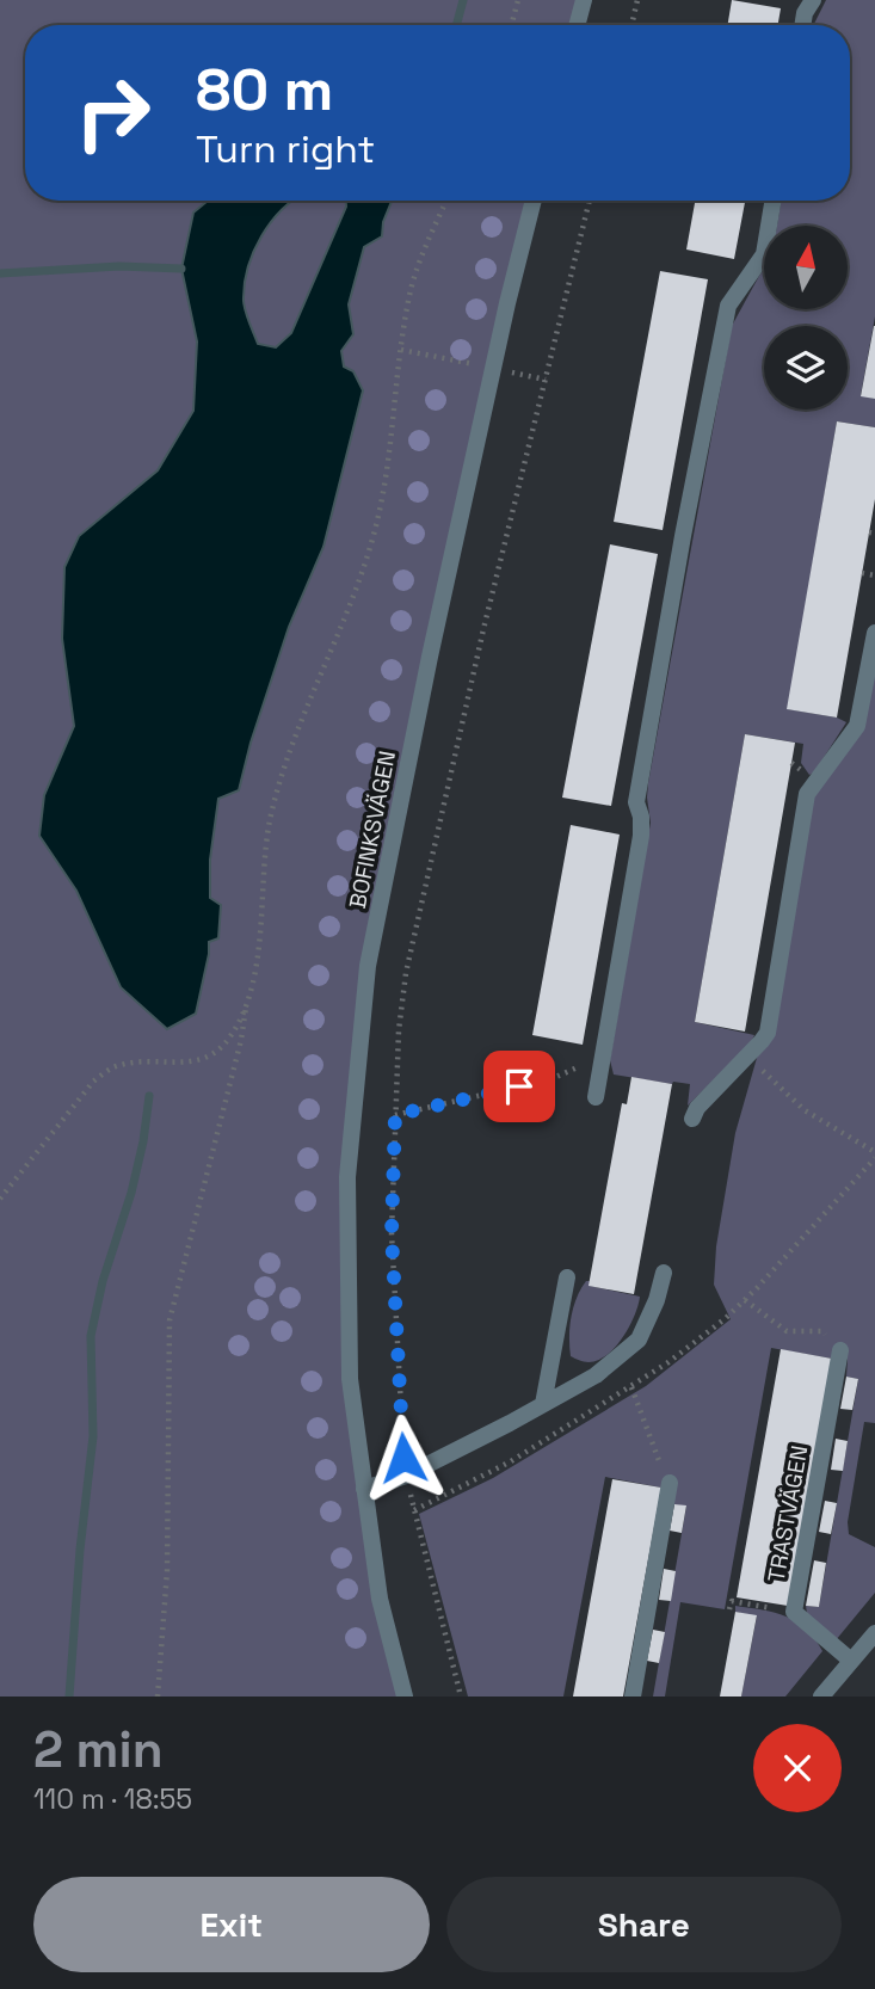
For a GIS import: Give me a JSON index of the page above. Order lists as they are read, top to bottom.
{
  "streets": {
    "street": ["BOFINKSVÄGEN", "TRASTVÄGEN"]
  },
  "north": "top",
  "page": {
    "turn": ["80 m", "Turn right"],
    "heading": ["2 min", "110 m · 18:55"],
    "buttons": ["Exit", "Share"]
  }
}
